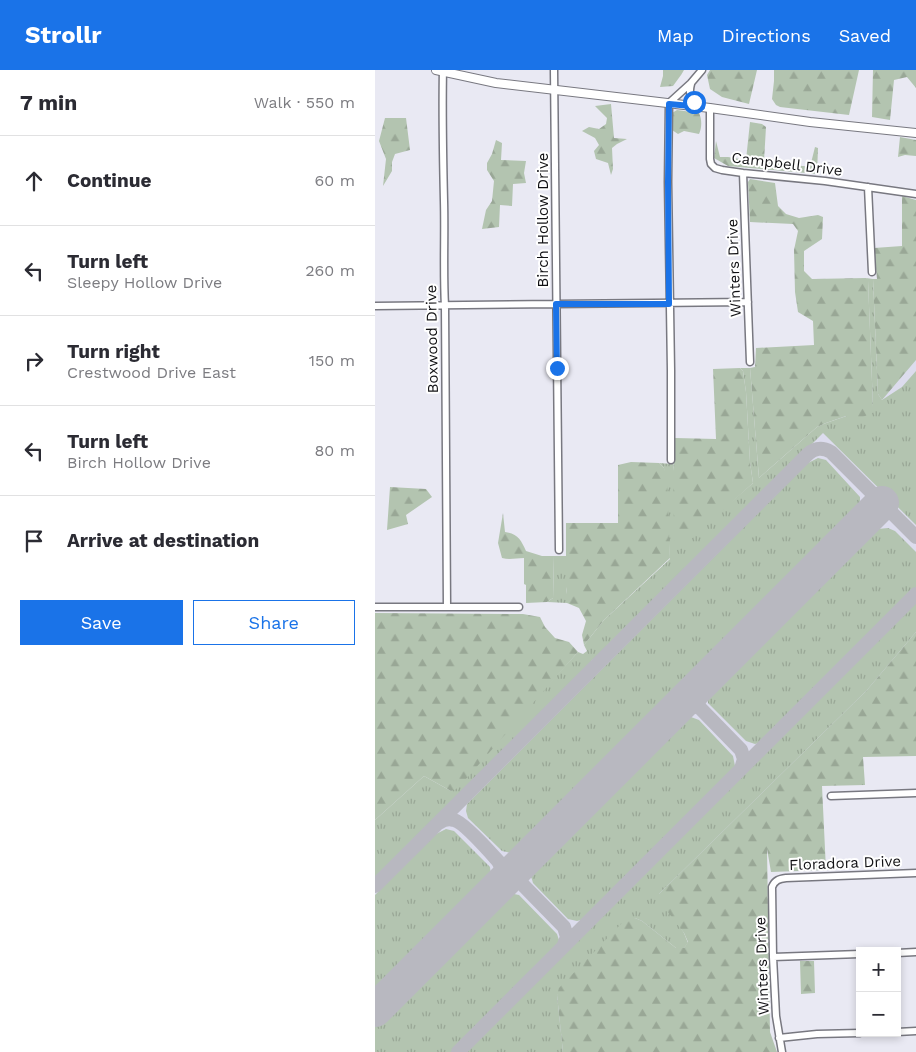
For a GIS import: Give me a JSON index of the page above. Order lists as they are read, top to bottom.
{
  "streets": {
    "street": [
      "Campbell Drive",
      "Birch Hollow Drive",
      "Winters Drive",
      "Boxwood Drive",
      "Floradora Drive"
    ]
  },
  "crossings": [
    ["Campbell Drive", "Winters Drive"],
    ["Winters Drive", "Floradora Drive"]
  ],
  "page": {
    "header": "Strollr",
    "nav": ["Map", "Directions", "Saved"],
    "heading": ["7 min", "Walk · 550 m"],
    "list": [
      ["Continue", "60 m"],
      ["Turn left", "Sleepy Hollow Drive", "260 m"],
      ["Turn right", "Crestwood Drive East", "150 m"],
      ["Turn left", "Birch Hollow Drive", "80 m"],
      "Arrive at destination"
    ],
    "buttons": ["Save", "Share"],
    "map_buttons": ["+", "−"]
  }
}
